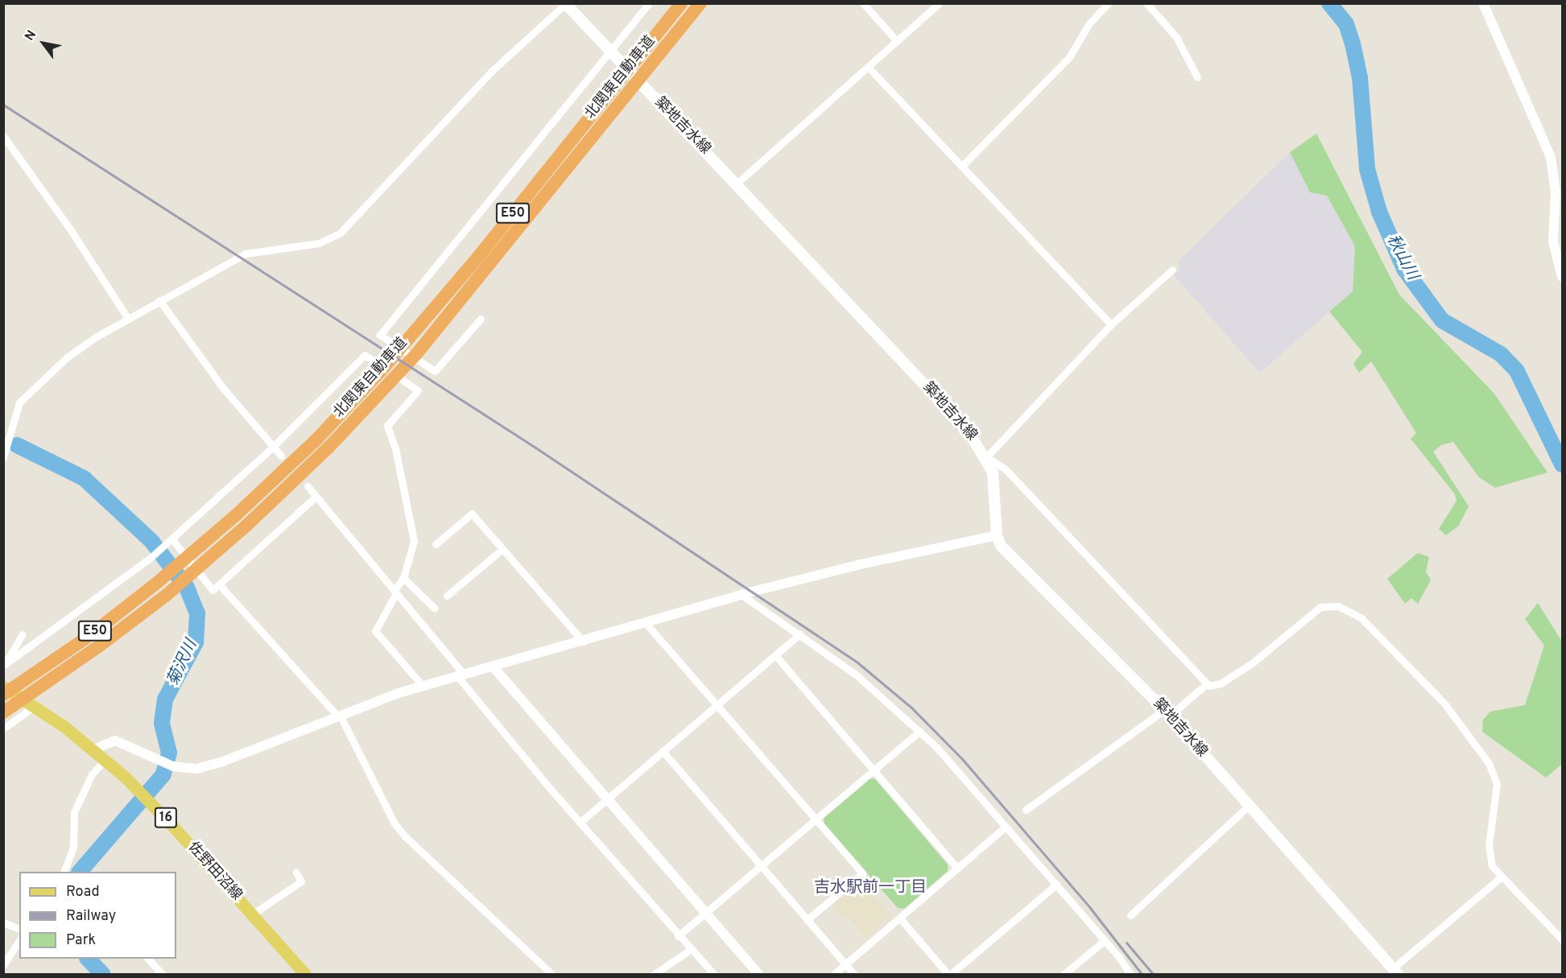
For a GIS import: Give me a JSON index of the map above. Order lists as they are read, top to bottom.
{
  "streets": {
    "highway": ["北関東自動車道", "E50"],
    "main road": ["築地吉水線", "16", "佐野田沼線"]
  },
  "districts": ["吉水駅前一丁目"],
  "water": ["秋山川", "菊沢川"],
  "legend": ["Road", "Railway", "Park"],
  "north": "top left"
}
